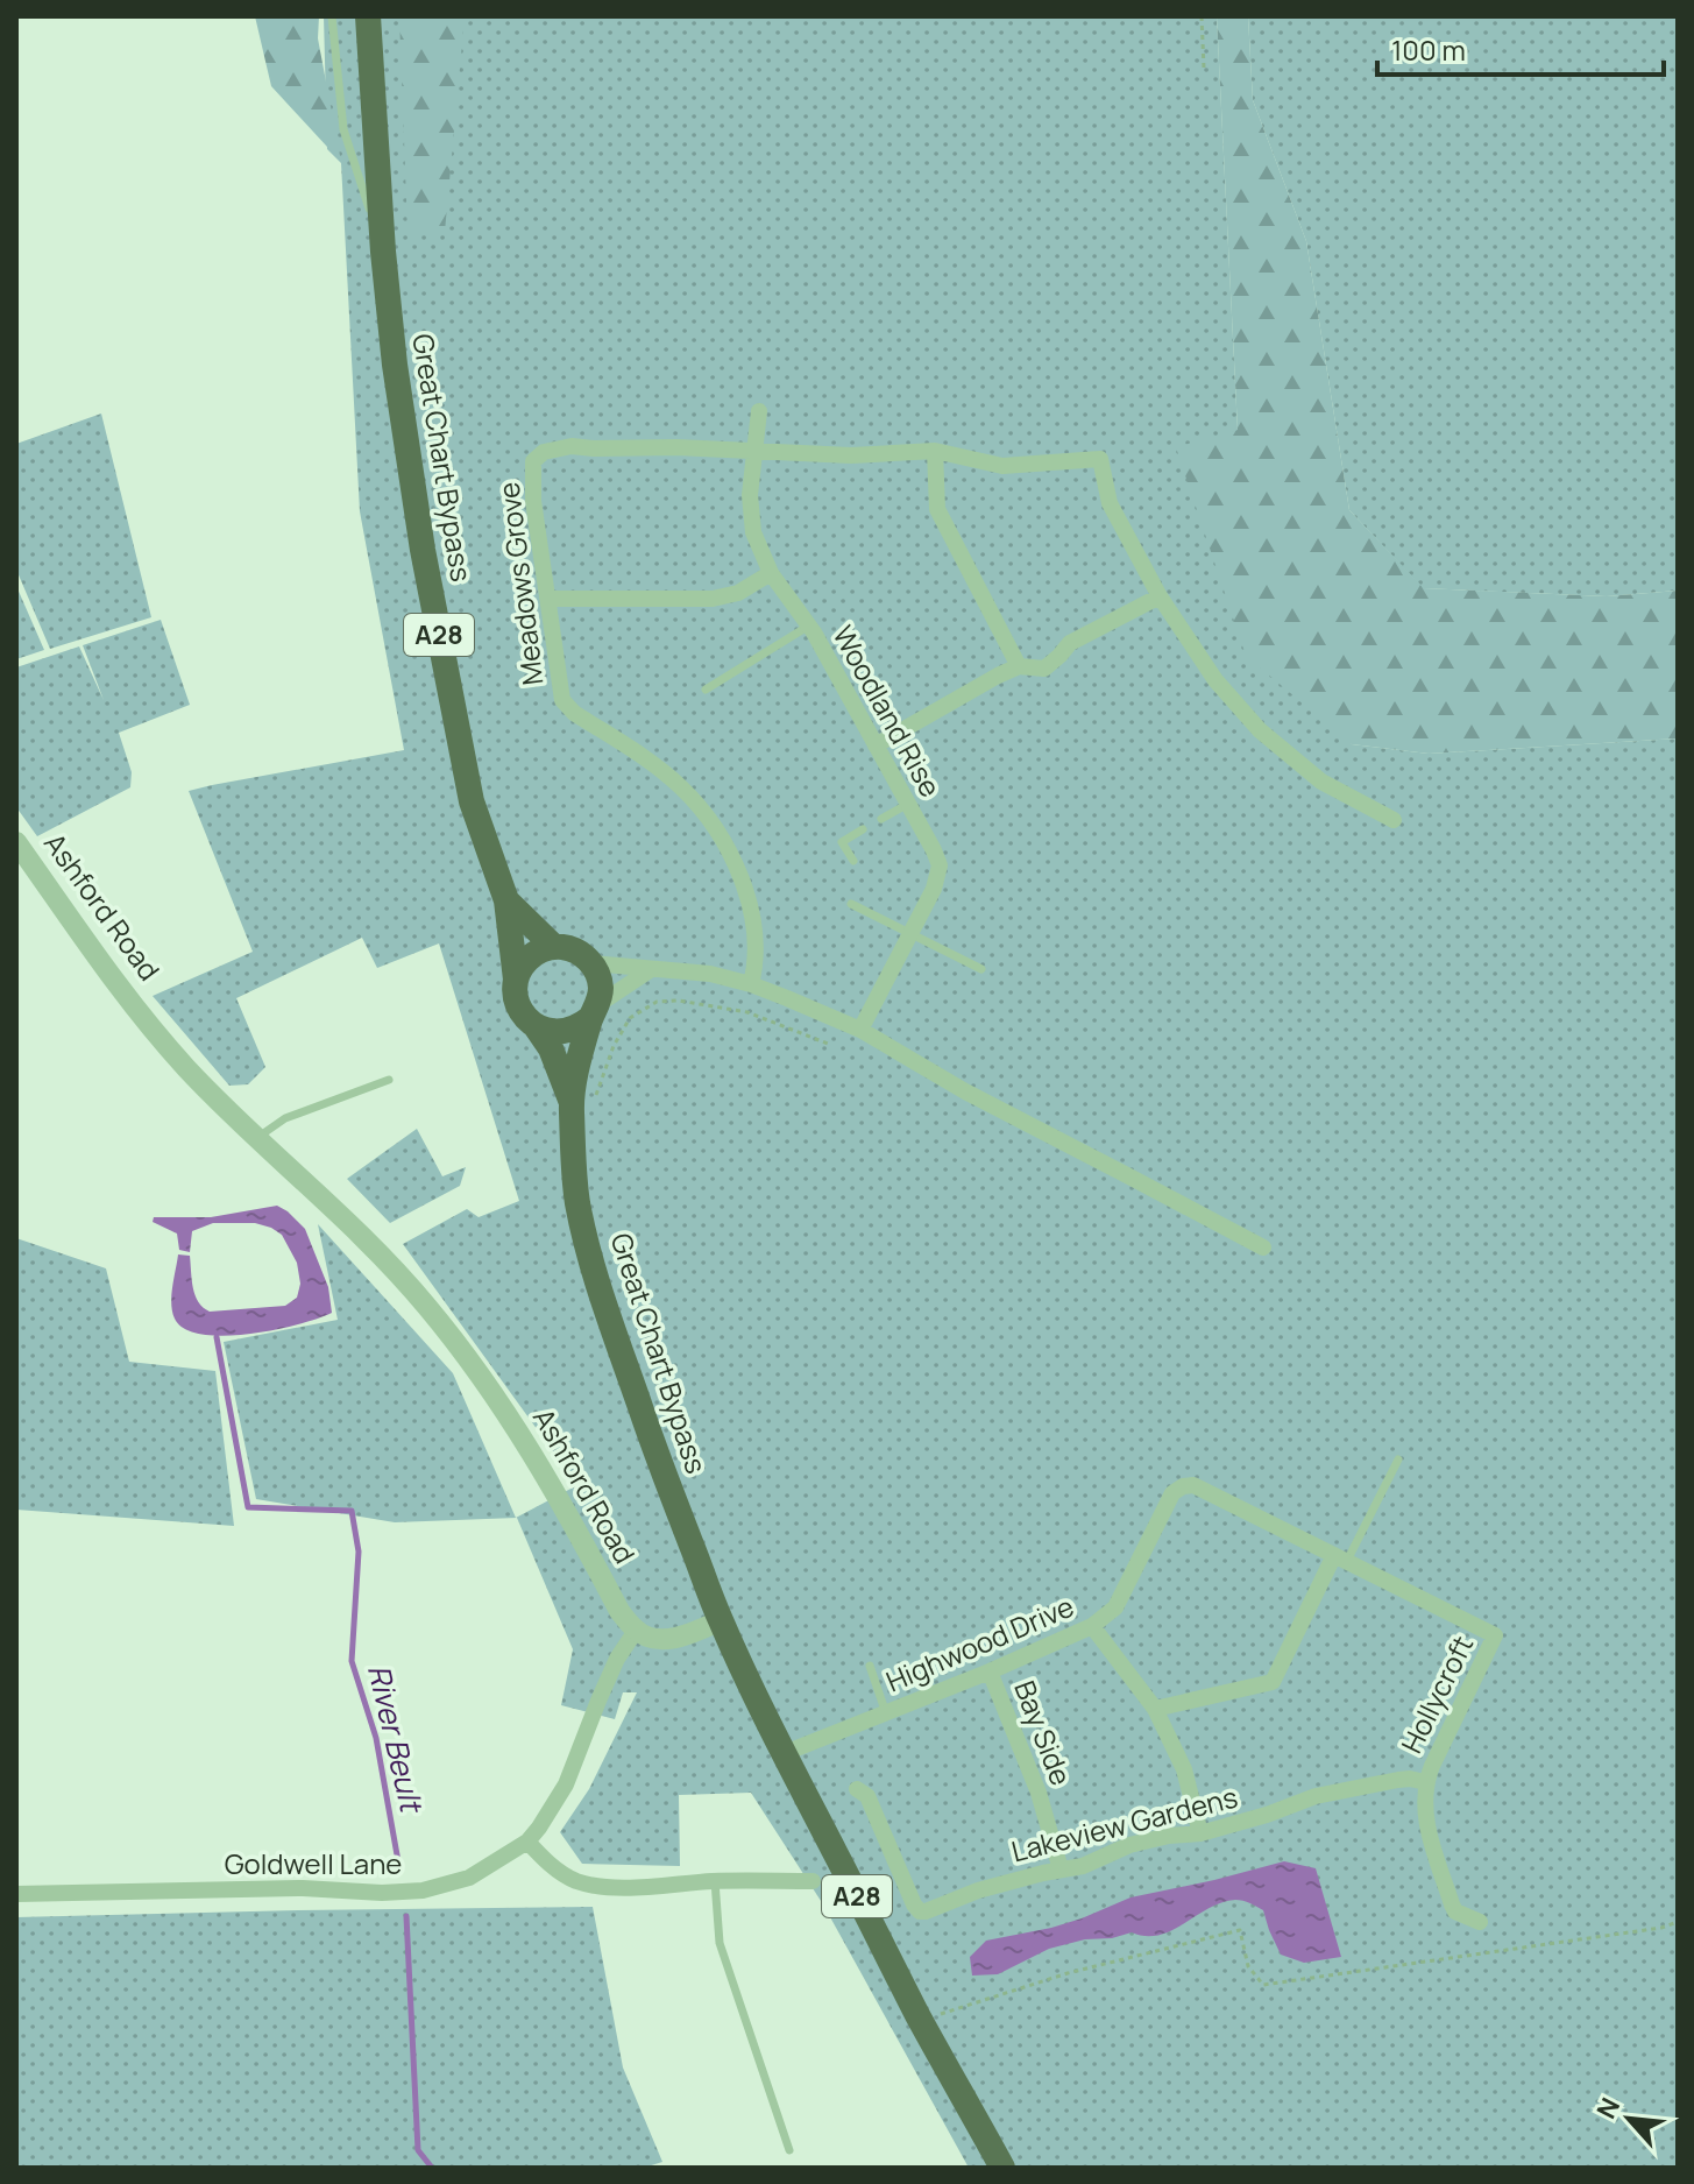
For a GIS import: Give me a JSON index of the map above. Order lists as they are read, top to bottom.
{
  "streets": {
    "main road": ["Great Chart Bypass", "A28"],
    "street": [
      "Meadows Grove",
      "Woodland Rise",
      "Ashford Road",
      "Highwood Drive",
      "Hollycroft",
      "Bay Side",
      "Lakeview Gardens",
      "Goldwell Lane"
    ]
  },
  "crossings": [
    ["Great Chart Bypass", "A28"],
    ["Meadows Grove", "Woodland Rise"],
    ["A28", "Highwood Drive"],
    ["Ashford Road", "Goldwell Lane"],
    ["Highwood Drive", "Hollycroft"],
    ["Highwood Drive", "Bay Side"],
    ["Hollycroft", "Lakeview Gardens"],
    ["Bay Side", "Lakeview Gardens"]
  ],
  "water": ["River Beult"],
  "scale_bar": "100 m",
  "north": "top left"
}
